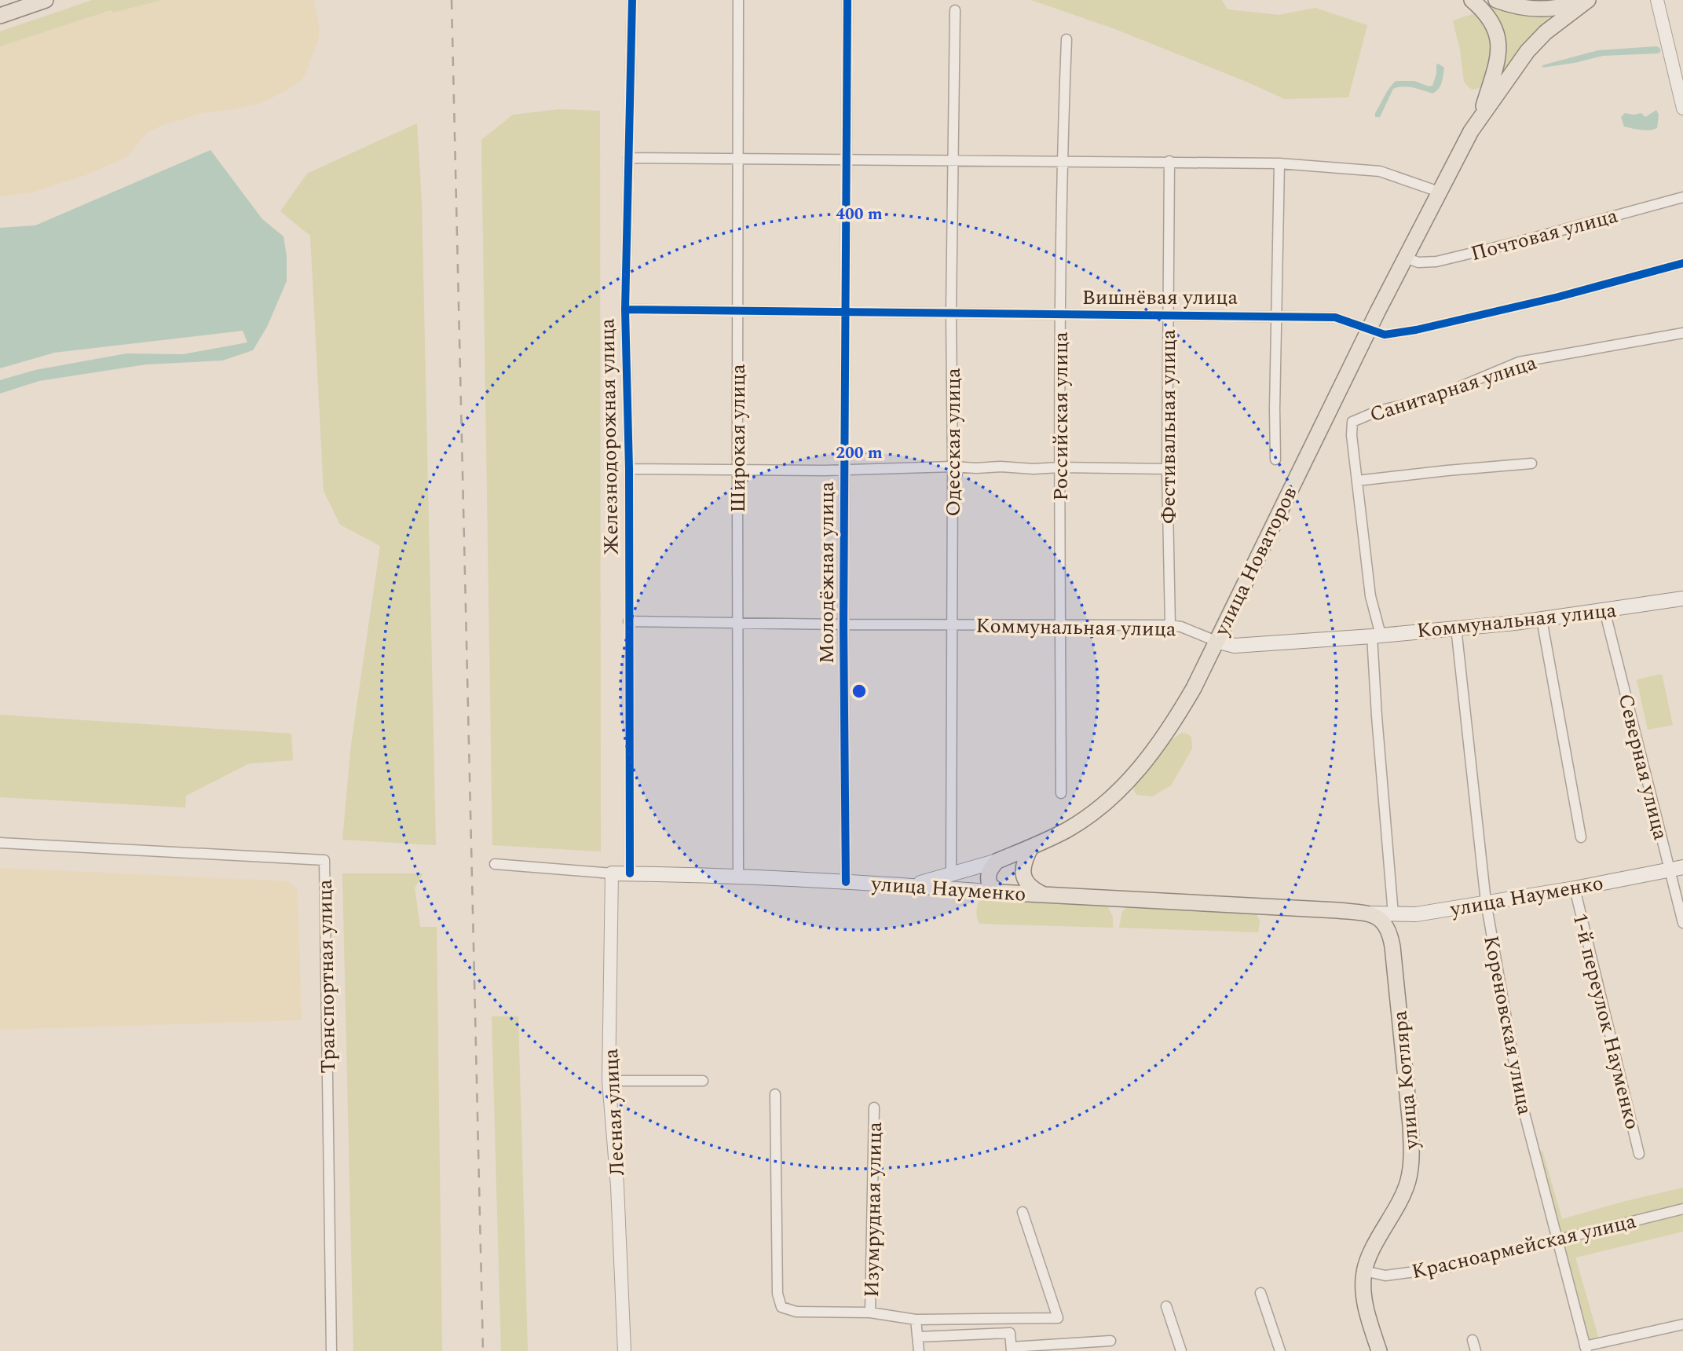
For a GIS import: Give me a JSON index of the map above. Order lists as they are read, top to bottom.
{
  "streets": {
    "main road": [
      "улица Новаторов",
      "Коммунальная улица",
      "улица Науменко",
      "улица Котляра"
    ],
    "street": [
      "Почтовая улица",
      "Вишнёвая улица",
      "Санитарная улица",
      "Российская улица",
      "Фестивальная улица",
      "Железнодорожная улица",
      "Широкая улица",
      "Одесская улица",
      "Молодёжная улица",
      "Северная улица",
      "Транспортная улица",
      "1-й переулок Науменко",
      "Кореновская улица",
      "Лесная улица",
      "Изумрудная улица",
      "Красноармейская улица"
    ]
  },
  "crossings": [
    ["Почтовая улица", "улица Новаторов"],
    ["Вишнёвая улица", "Российская улица"],
    ["Вишнёвая улица", "Фестивальная улица"],
    ["Вишнёвая улица", "Железнодорожная улица"],
    ["Вишнёвая улица", "Широкая улица"],
    ["Вишнёвая улица", "Одесская улица"],
    ["Вишнёвая улица", "улица Новаторов"],
    ["Вишнёвая улица", "Молодёжная улица"],
    ["Российская улица", "Коммунальная улица"],
    ["Фестивальная улица", "Коммунальная улица"],
    ["Железнодорожная улица", "Коммунальная улица"],
    ["Железнодорожная улица", "улица Науменко"],
    ["Широкая улица", "Коммунальная улица"],
    ["Широкая улица", "улица Науменко"],
    ["Одесская улица", "улица Новаторов"],
    ["Одесская улица", "Коммунальная улица"],
    ["улица Новаторов", "Коммунальная улица"],
    ["улица Новаторов", "улица Науменко"],
    ["Молодёжная улица", "Коммунальная улица"],
    ["Молодёжная улица", "улица Науменко"],
    ["Коммунальная улица", "Северная улица"],
    ["Коммунальная улица", "Кореновская улица"],
    ["Северная улица", "улица Науменко"],
    ["улица Науменко", "1-й переулок Науменко"],
    ["улица Науменко", "Кореновская улица"],
    ["улица Науменко", "улица Котляра"],
    ["улица Науменко", "Лесная улица"],
    ["Кореновская улица", "Красноармейская улица"],
    ["улица Котляра", "Красноармейская улица"]
  ],
  "rings": ["400 m", "200 m"]
}
